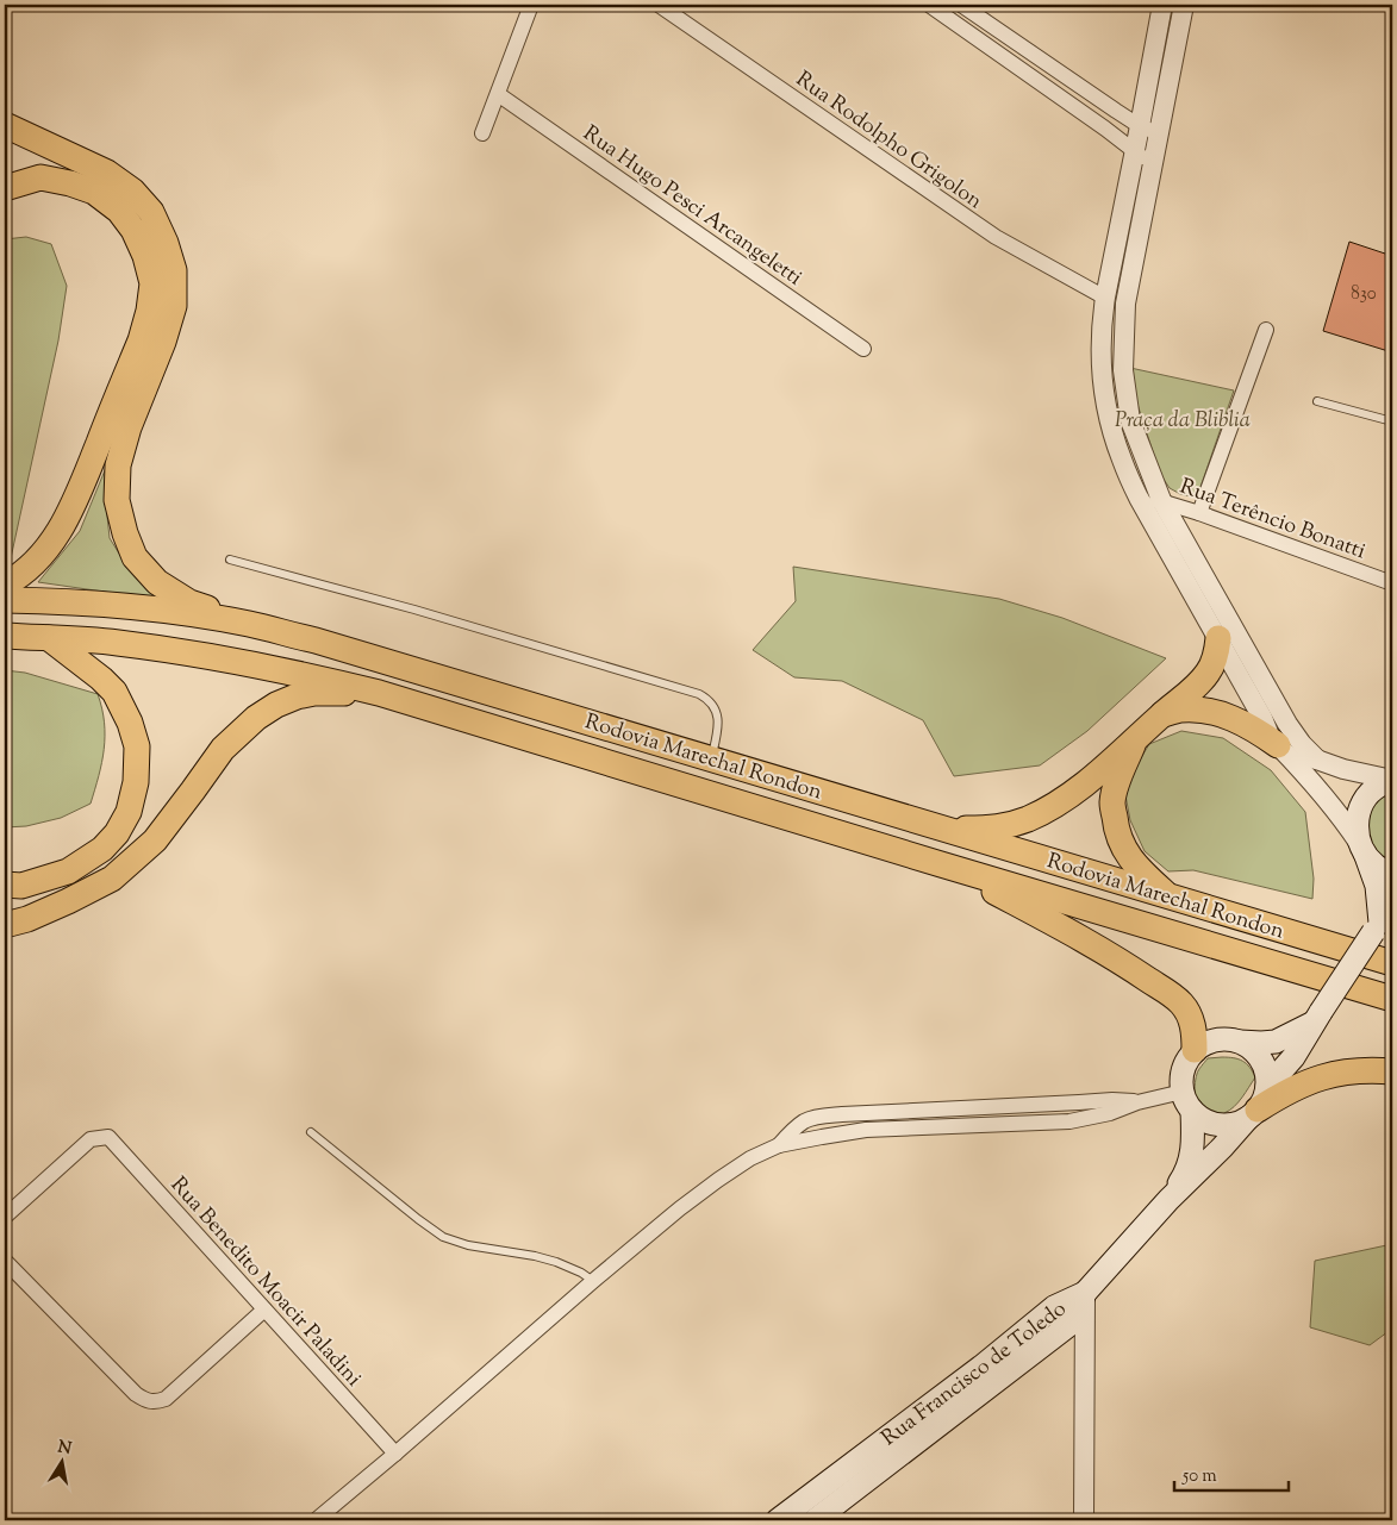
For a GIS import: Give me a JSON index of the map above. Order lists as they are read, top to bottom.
{
  "streets": {
    "highway": ["Rodovia Marechal Rondon"],
    "main road": ["Rua Francisco de Toledo"],
    "street": [
      "Rua Rodolpho Grigolon",
      "Rua Hugo Pesci Arcangeletti",
      "Rua Terêncio Bonatti",
      "Rua Benedito Moacir Paladini"
    ]
  },
  "parks": ["Praça da Bliblia"],
  "house_numbers": ["830"],
  "scale_bar": "50 m",
  "north": "top"
}
